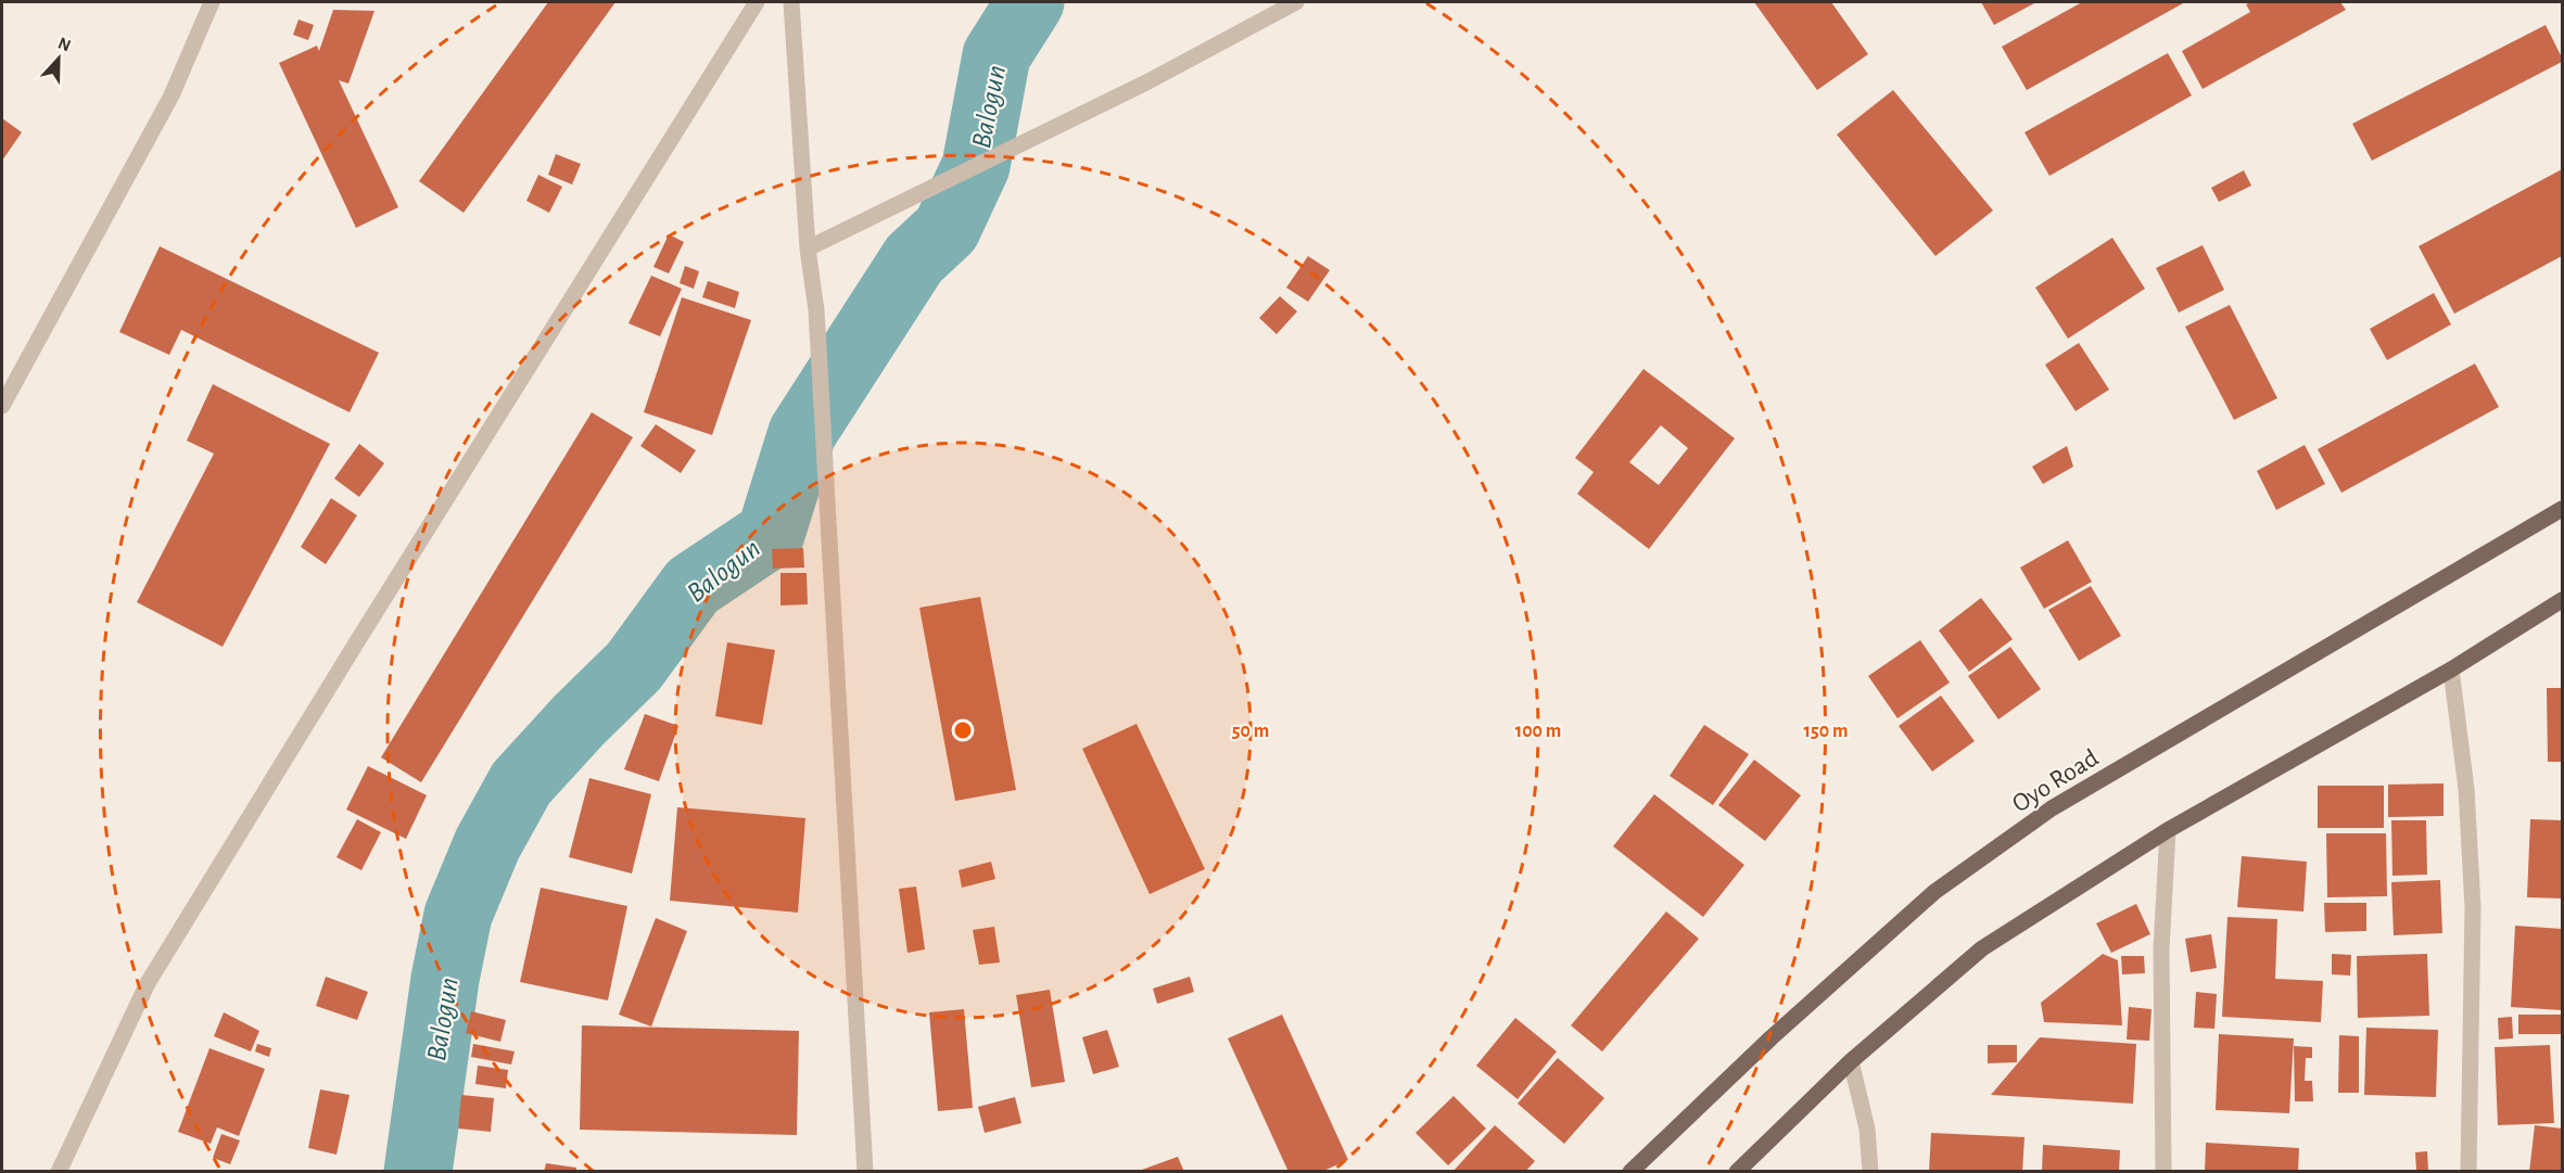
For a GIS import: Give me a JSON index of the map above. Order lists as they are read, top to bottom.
{
  "streets": {
    "main road": ["Oyo Road"]
  },
  "water": ["Balogun"],
  "north": "top",
  "rings": ["50 m", "100 m", "150 m"]
}
